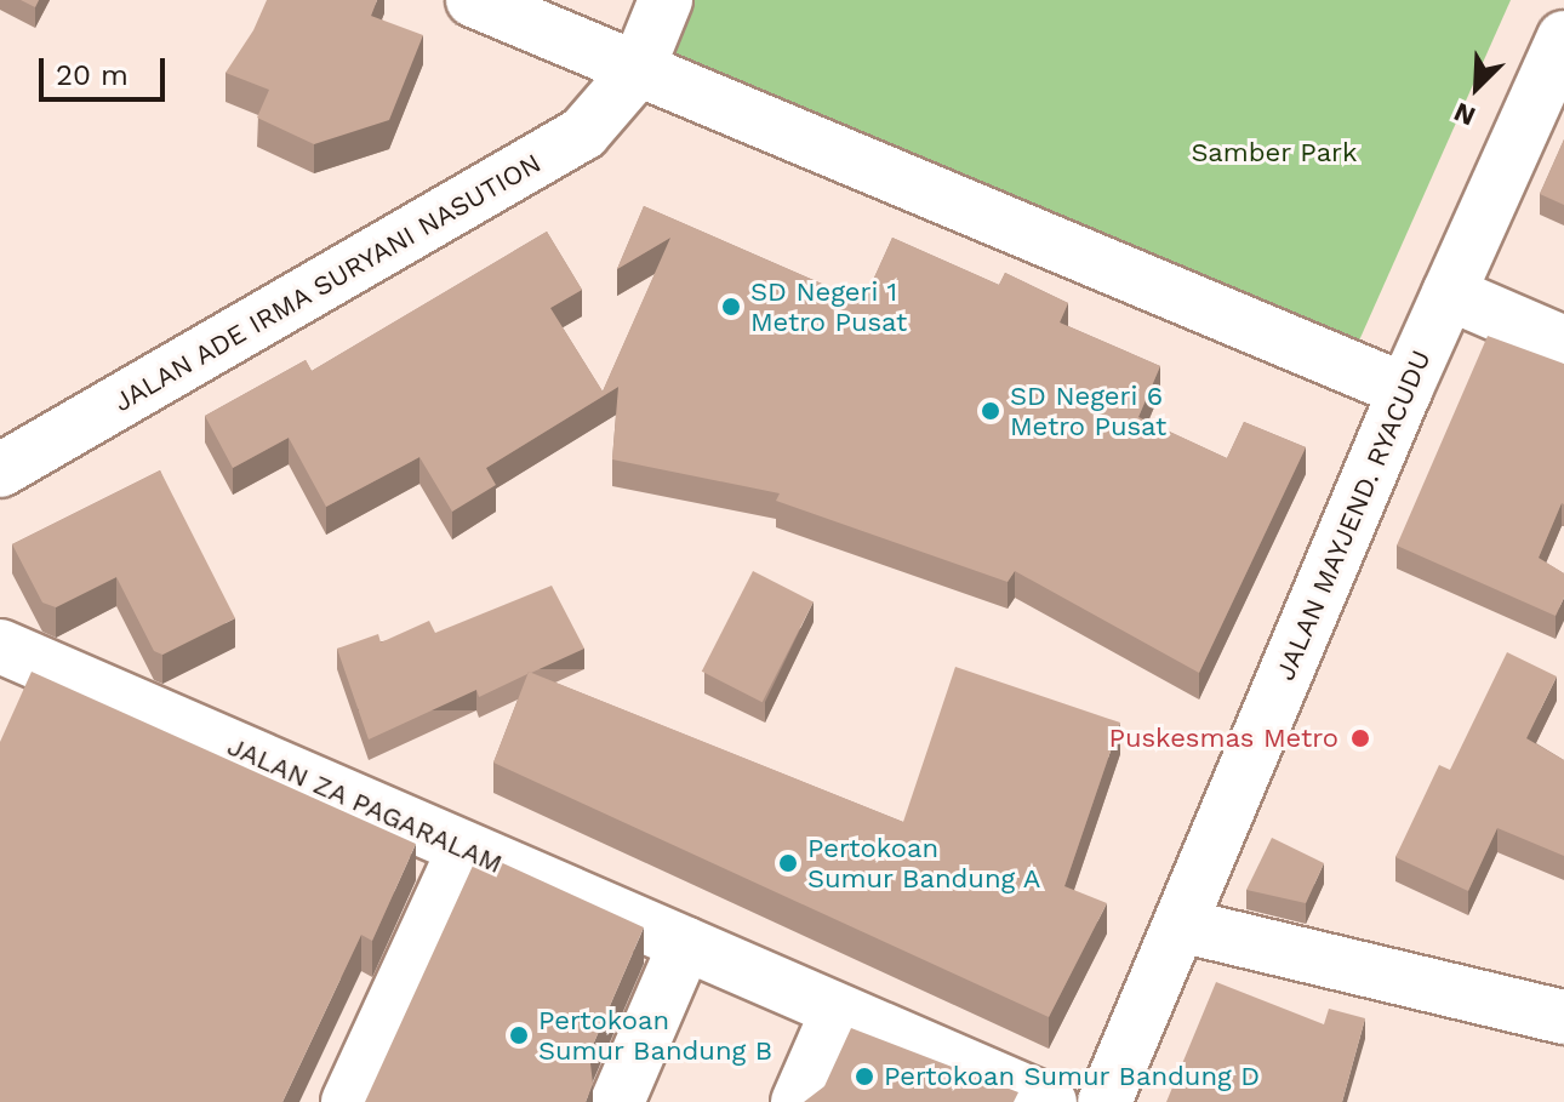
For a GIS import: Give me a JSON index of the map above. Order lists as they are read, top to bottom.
{
  "streets": {
    "street": ["JALAN ADE IRMA SURYANI NASUTION", "JALAN MAYJEND. RYACUDU", "JALAN ZA PAGARALAM"]
  },
  "parks": ["Samber Park"],
  "places": [
    "SD Negeri 1 Metro Pusat",
    "SD Negeri 6 Metro Pusat",
    "Puskesmas Metro",
    "Pertokoan Sumur Bandung A",
    "Pertokoan Sumur Bandung B",
    "Pertokoan Sumur Bandung D"
  ],
  "scale_bar": "20 m",
  "north": "bottom left"
}
